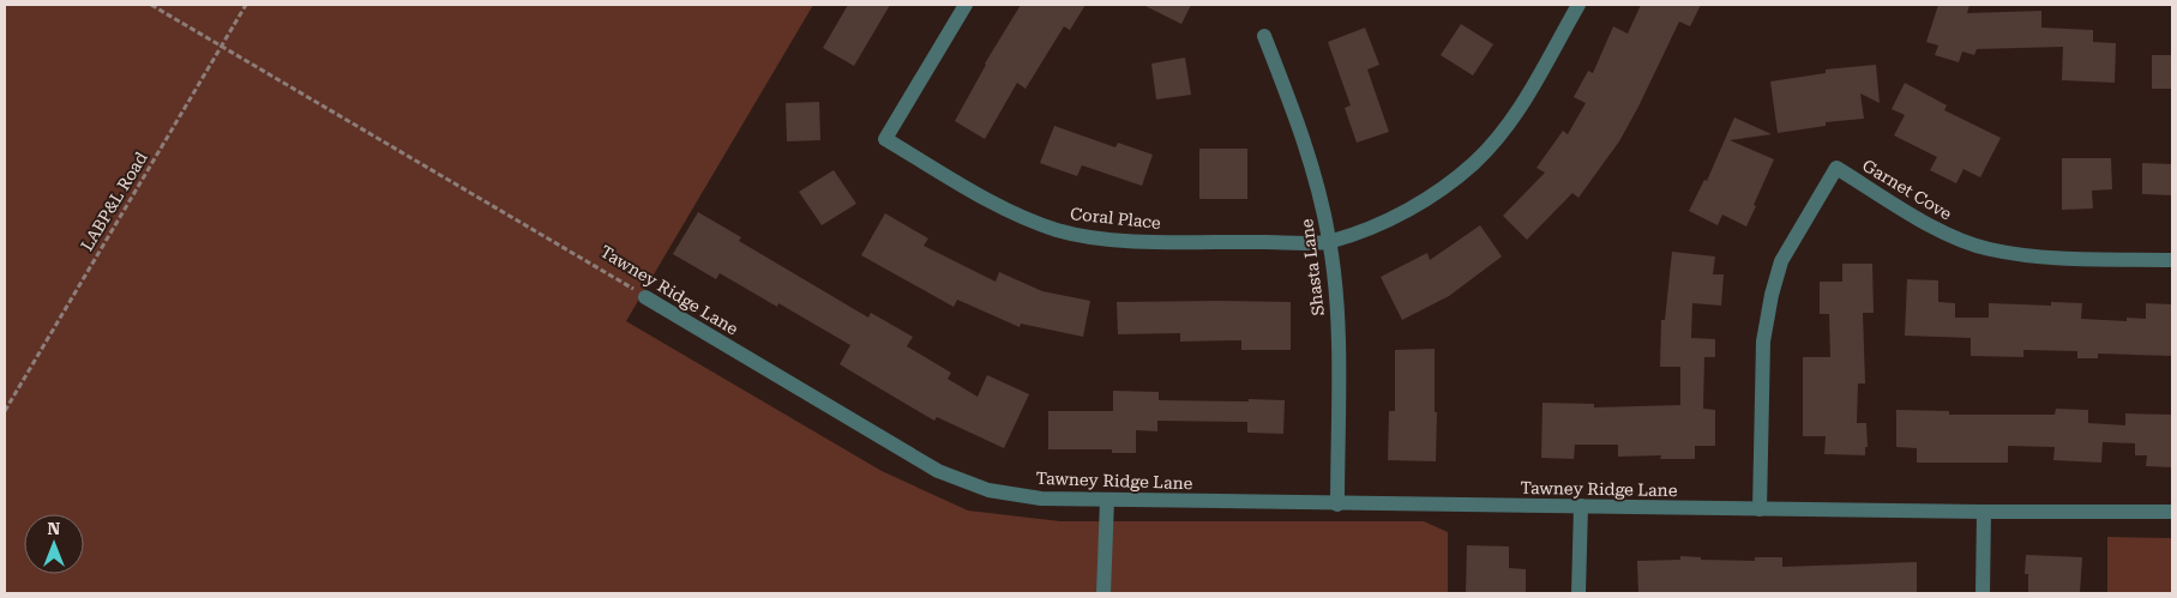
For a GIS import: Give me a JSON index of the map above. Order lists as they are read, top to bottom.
{
  "streets": {
    "street": [
      "Garnet Cove",
      "Coral Place",
      "Shasta Lane",
      "Tawney Ridge Lane"
    ],
    "path": ["LABP&L Road"]
  },
  "crossings": [
    ["Garnet Cove", "Tawney Ridge Lane"],
    ["LABP&L Road", "Tawney Ridge Lane"],
    ["Coral Place", "Shasta Lane"],
    ["Shasta Lane", "Tawney Ridge Lane"]
  ],
  "north": "top"
}
